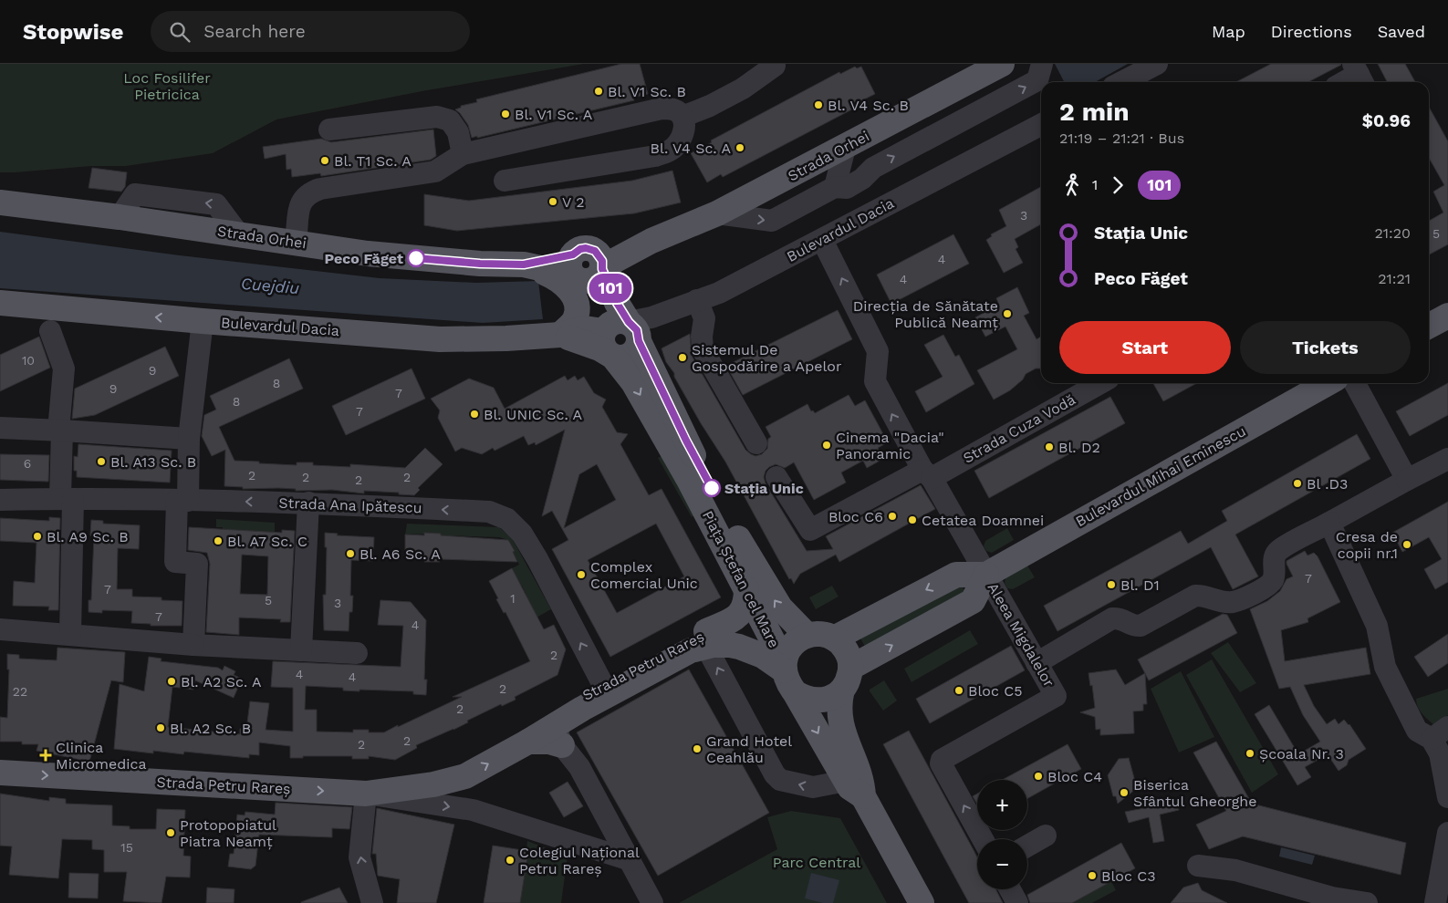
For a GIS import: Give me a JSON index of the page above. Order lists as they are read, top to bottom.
{
  "streets": {
    "main road": [
      "Strada Orhei",
      "Bulevardul Dacia",
      "Bulevardul Mihai Eminescu",
      "Piața Ștefan cel Mare",
      "Strada Petru Rareș"
    ],
    "street": ["Strada Cuza Vodă", "Strada Ana Ipătescu", "Aleea Migdalelor"]
  },
  "crossings": [
    ["Strada Orhei", "Piața Ștefan cel Mare"],
    ["Bulevardul Dacia", "Piața Ștefan cel Mare"],
    ["Bulevardul Dacia", "Aleea Migdalelor"],
    ["Strada Cuza Vodă", "Aleea Migdalelor"],
    ["Bulevardul Mihai Eminescu", "Piața Ștefan cel Mare"],
    ["Bulevardul Mihai Eminescu", "Aleea Migdalelor"],
    ["Bulevardul Mihai Eminescu", "Strada Petru Rareș"],
    ["Strada Ana Ipătescu", "Strada Petru Rareș"],
    ["Piața Ștefan cel Mare", "Strada Petru Rareș"]
  ],
  "one_way": ["Strada Petru Rareș"],
  "water": ["Cuejdiu"],
  "parks": ["Loc Fosilifer Pietricica", "Parc Central"],
  "places": {
    "other": [
      "Bl. V1 Sc. B",
      "Bl. V4 Sc. B",
      "Bl. V1 Sc. A",
      "Bl. V4 Sc. A",
      "Bl. T1 Sc. A",
      "V 2",
      "Peco Făget",
      "Direcția de Sănătate Publică Neamț",
      "Sistemul De Gospodărire a Apelor",
      "Bl. UNIC Sc. A",
      "Cinema \"Dacia\" Panoramic",
      "Bl. D2",
      "Bl. A13 Sc. B",
      "Bl .D3",
      "Stația Unic",
      "Bloc C6",
      "Cetatea Doamnei",
      "Bl. A9 Sc. B",
      "Bl. A7 Sc. C",
      "Cresa de copii nr.1",
      "Bl. A6 Sc. A",
      "Complex Comercial Unic",
      "Bl. D1",
      "Bl. A2 Sc. A",
      "Bloc C5",
      "Bl. A2 Sc. B",
      "Grand Hotel Ceahlău",
      "Școala Nr. 3",
      "Bloc C4",
      "Biserica Sfântul Gheorghe",
      "Protopopiatul Piatra Neamț",
      "Colegiul Național Petru Rareș",
      "Bloc C3"
    ],
    "health": ["Clinica Micromedica"]
  },
  "lines": ["bus line 101"],
  "house_numbers": [
    "3",
    "5",
    "4",
    "4",
    "10",
    "9",
    "8",
    "9",
    "7",
    "8",
    "7",
    "6",
    "2",
    "2",
    "2",
    "2",
    "7",
    "7",
    "1",
    "5",
    "3",
    "7",
    "4",
    "2",
    "4",
    "4",
    "2",
    "22",
    "2",
    "2",
    "2",
    "15"
  ],
  "page": {
    "header": "Stopwise",
    "search": "Search here",
    "nav": ["Map", "Directions", "Saved"],
    "on_map": "101",
    "heading": ["2 min", "21:19 – 21:21 · Bus", "$0.96"],
    "legs": ["1", "101"],
    "list": [
      {
        "name": "Stația Unic",
        "value": "21:20"
      },
      {
        "name": "Peco Făget",
        "value": "21:21"
      }
    ],
    "buttons": ["Start", "Tickets"],
    "map_buttons": ["+", "−"]
  }
}
